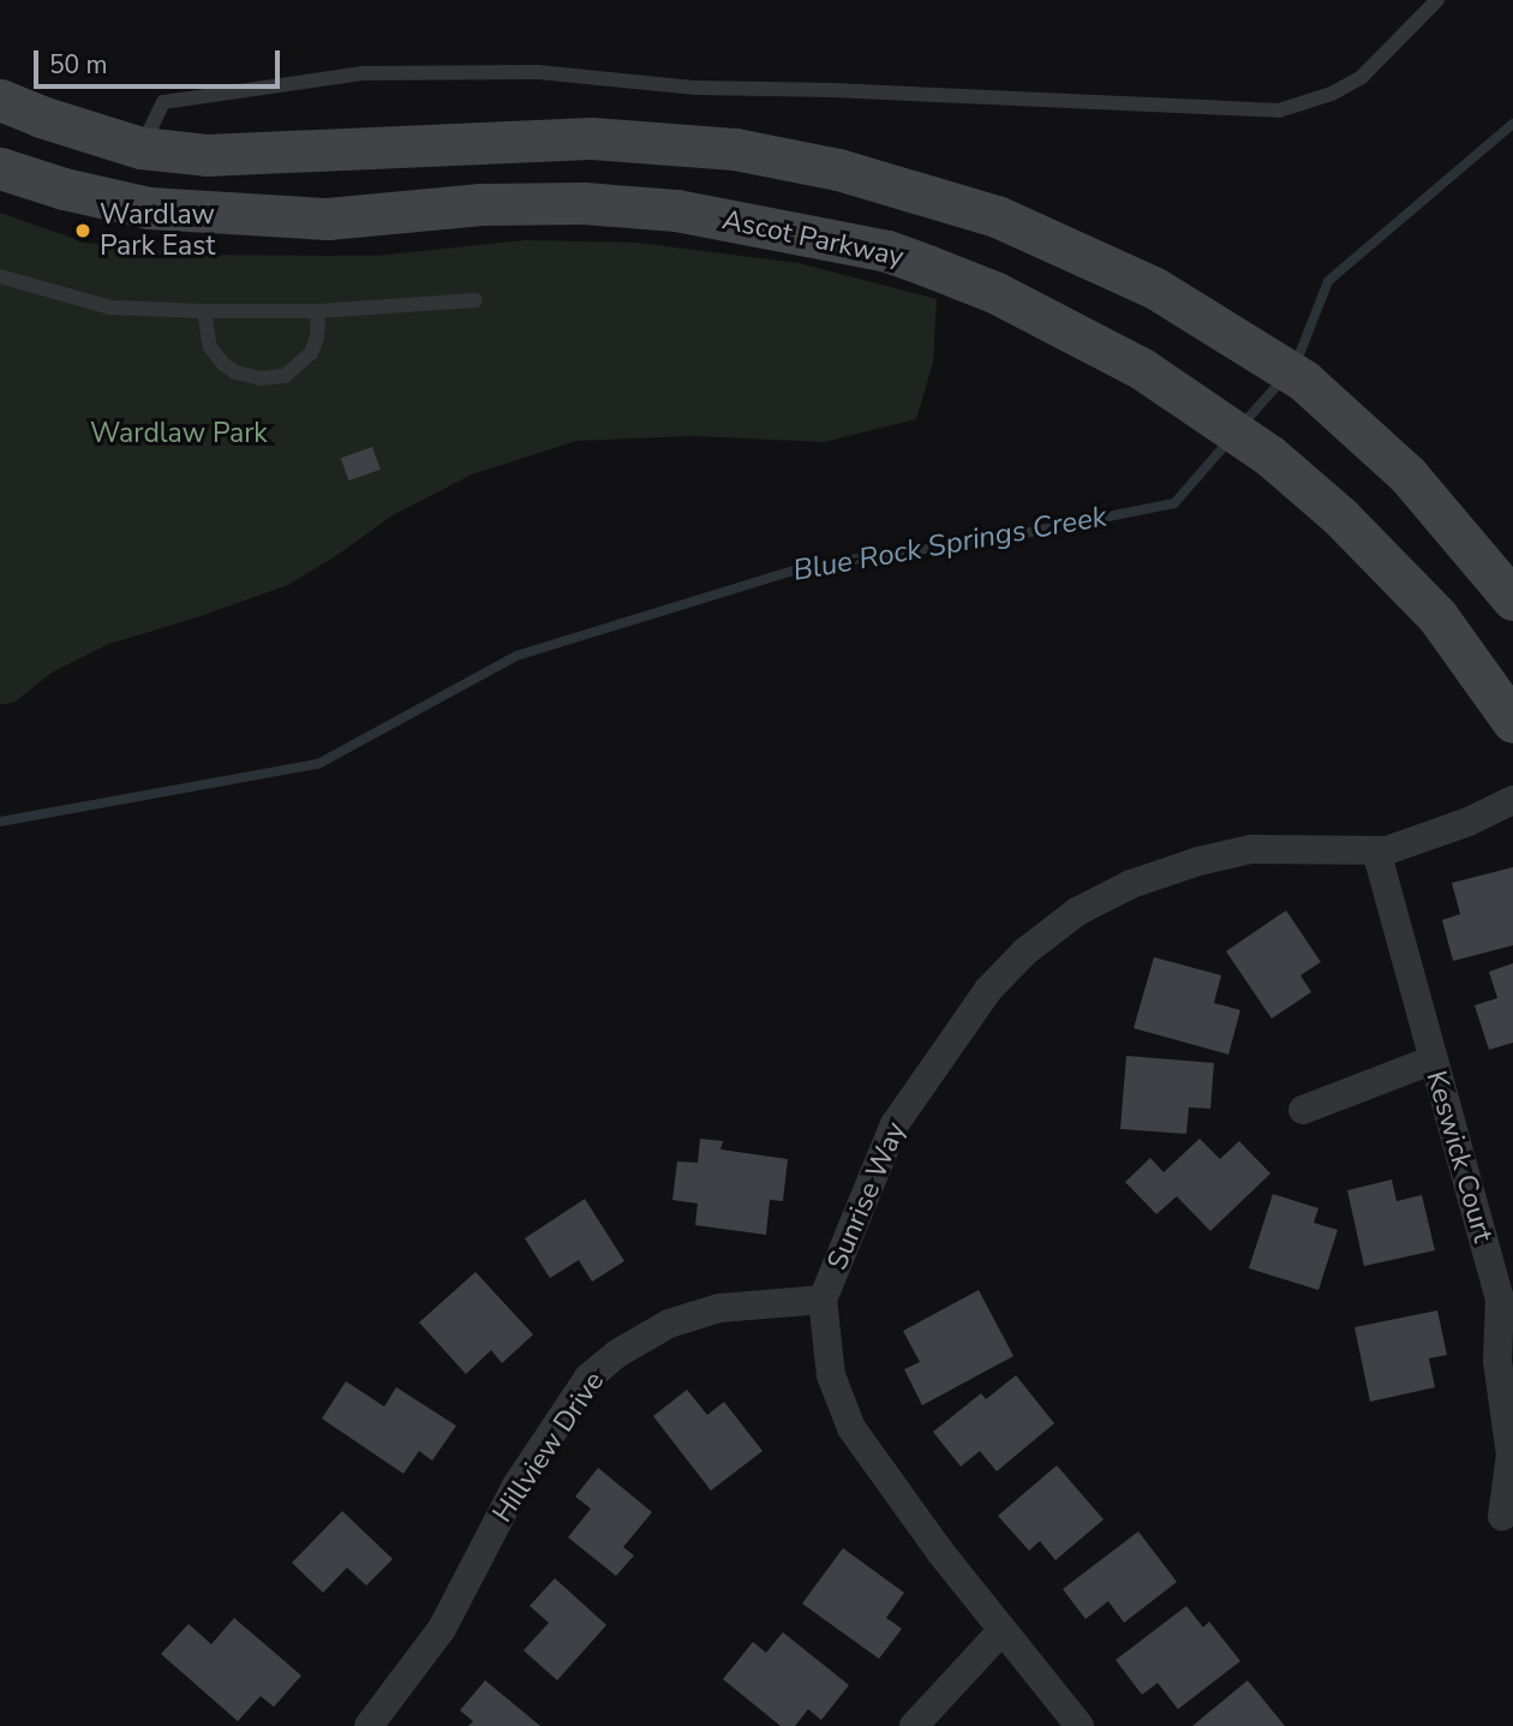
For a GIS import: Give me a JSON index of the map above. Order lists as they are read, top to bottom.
{
  "streets": {
    "main road": ["Ascot Parkway"],
    "street": ["Keswick Court", "Sunrise Way", "Hillview Drive"]
  },
  "crossings": [
    ["Keswick Court", "Sunrise Way"],
    ["Sunrise Way", "Hillview Drive"]
  ],
  "water": ["Blue Rock Springs Creek"],
  "parks": ["Wardlaw Park"],
  "places": ["Wardlaw Park East"],
  "scale_bar": "50 m"
}
